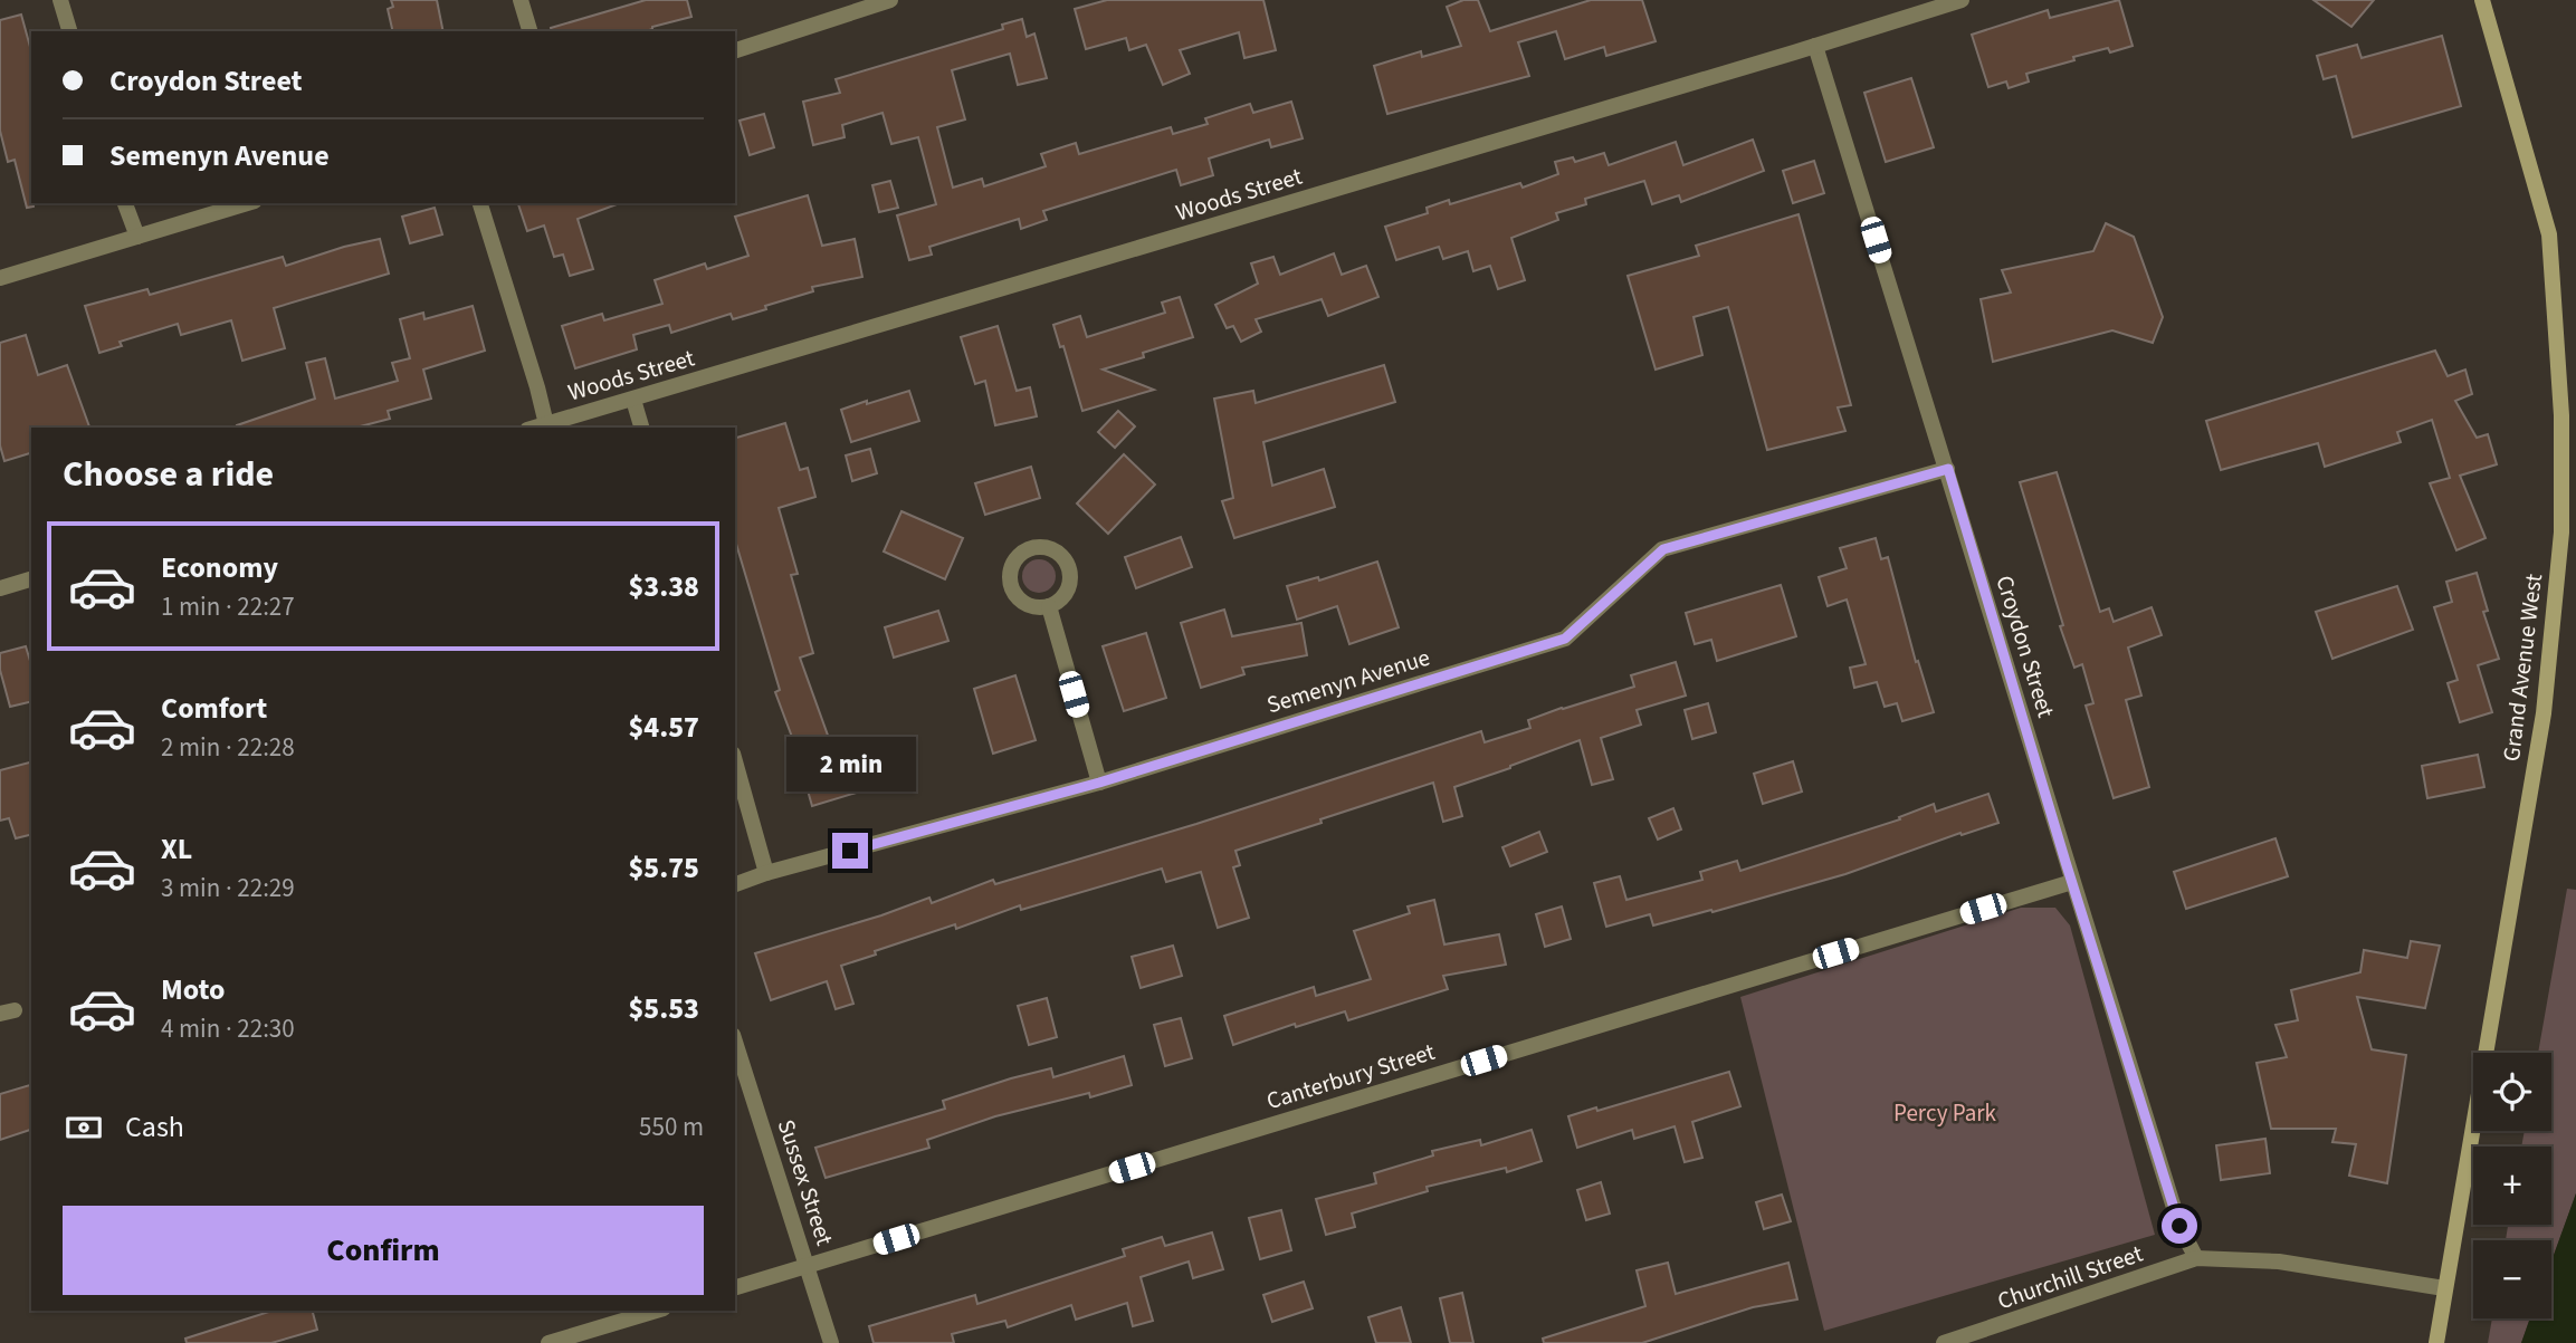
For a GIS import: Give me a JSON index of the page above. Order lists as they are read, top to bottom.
{
  "streets": {
    "main road": ["Grand Avenue West"],
    "street": [
      "Woods Street",
      "Croydon Street",
      "Semenyn Avenue",
      "Canterbury Street",
      "Sussex Street",
      "Churchill Street"
    ]
  },
  "crossings": [
    ["Woods Street", "Croydon Street"],
    ["Croydon Street", "Semenyn Avenue"],
    ["Croydon Street", "Canterbury Street"],
    ["Croydon Street", "Churchill Street"],
    ["Grand Avenue West", "Churchill Street"],
    ["Canterbury Street", "Sussex Street"]
  ],
  "parks": ["Percy Park"],
  "page": {
    "banner": ["Croydon Street", "Semenyn Avenue"],
    "heading": "Choose a ride",
    "list": [
      {
        "name": "Economy",
        "note": "1 min · 22:27",
        "value": "$3.38"
      },
      {
        "name": "Comfort",
        "note": "2 min · 22:28",
        "value": "$4.57"
      },
      {
        "name": "XL",
        "note": "3 min · 22:29",
        "value": "$5.75"
      },
      {
        "name": "Moto",
        "note": "4 min · 22:30",
        "value": "$5.53"
      }
    ],
    "bubble": "2 min",
    "map_buttons": ["+", "−"],
    "pay": ["Cash", "550 m"],
    "buttons": "Confirm"
  }
}
